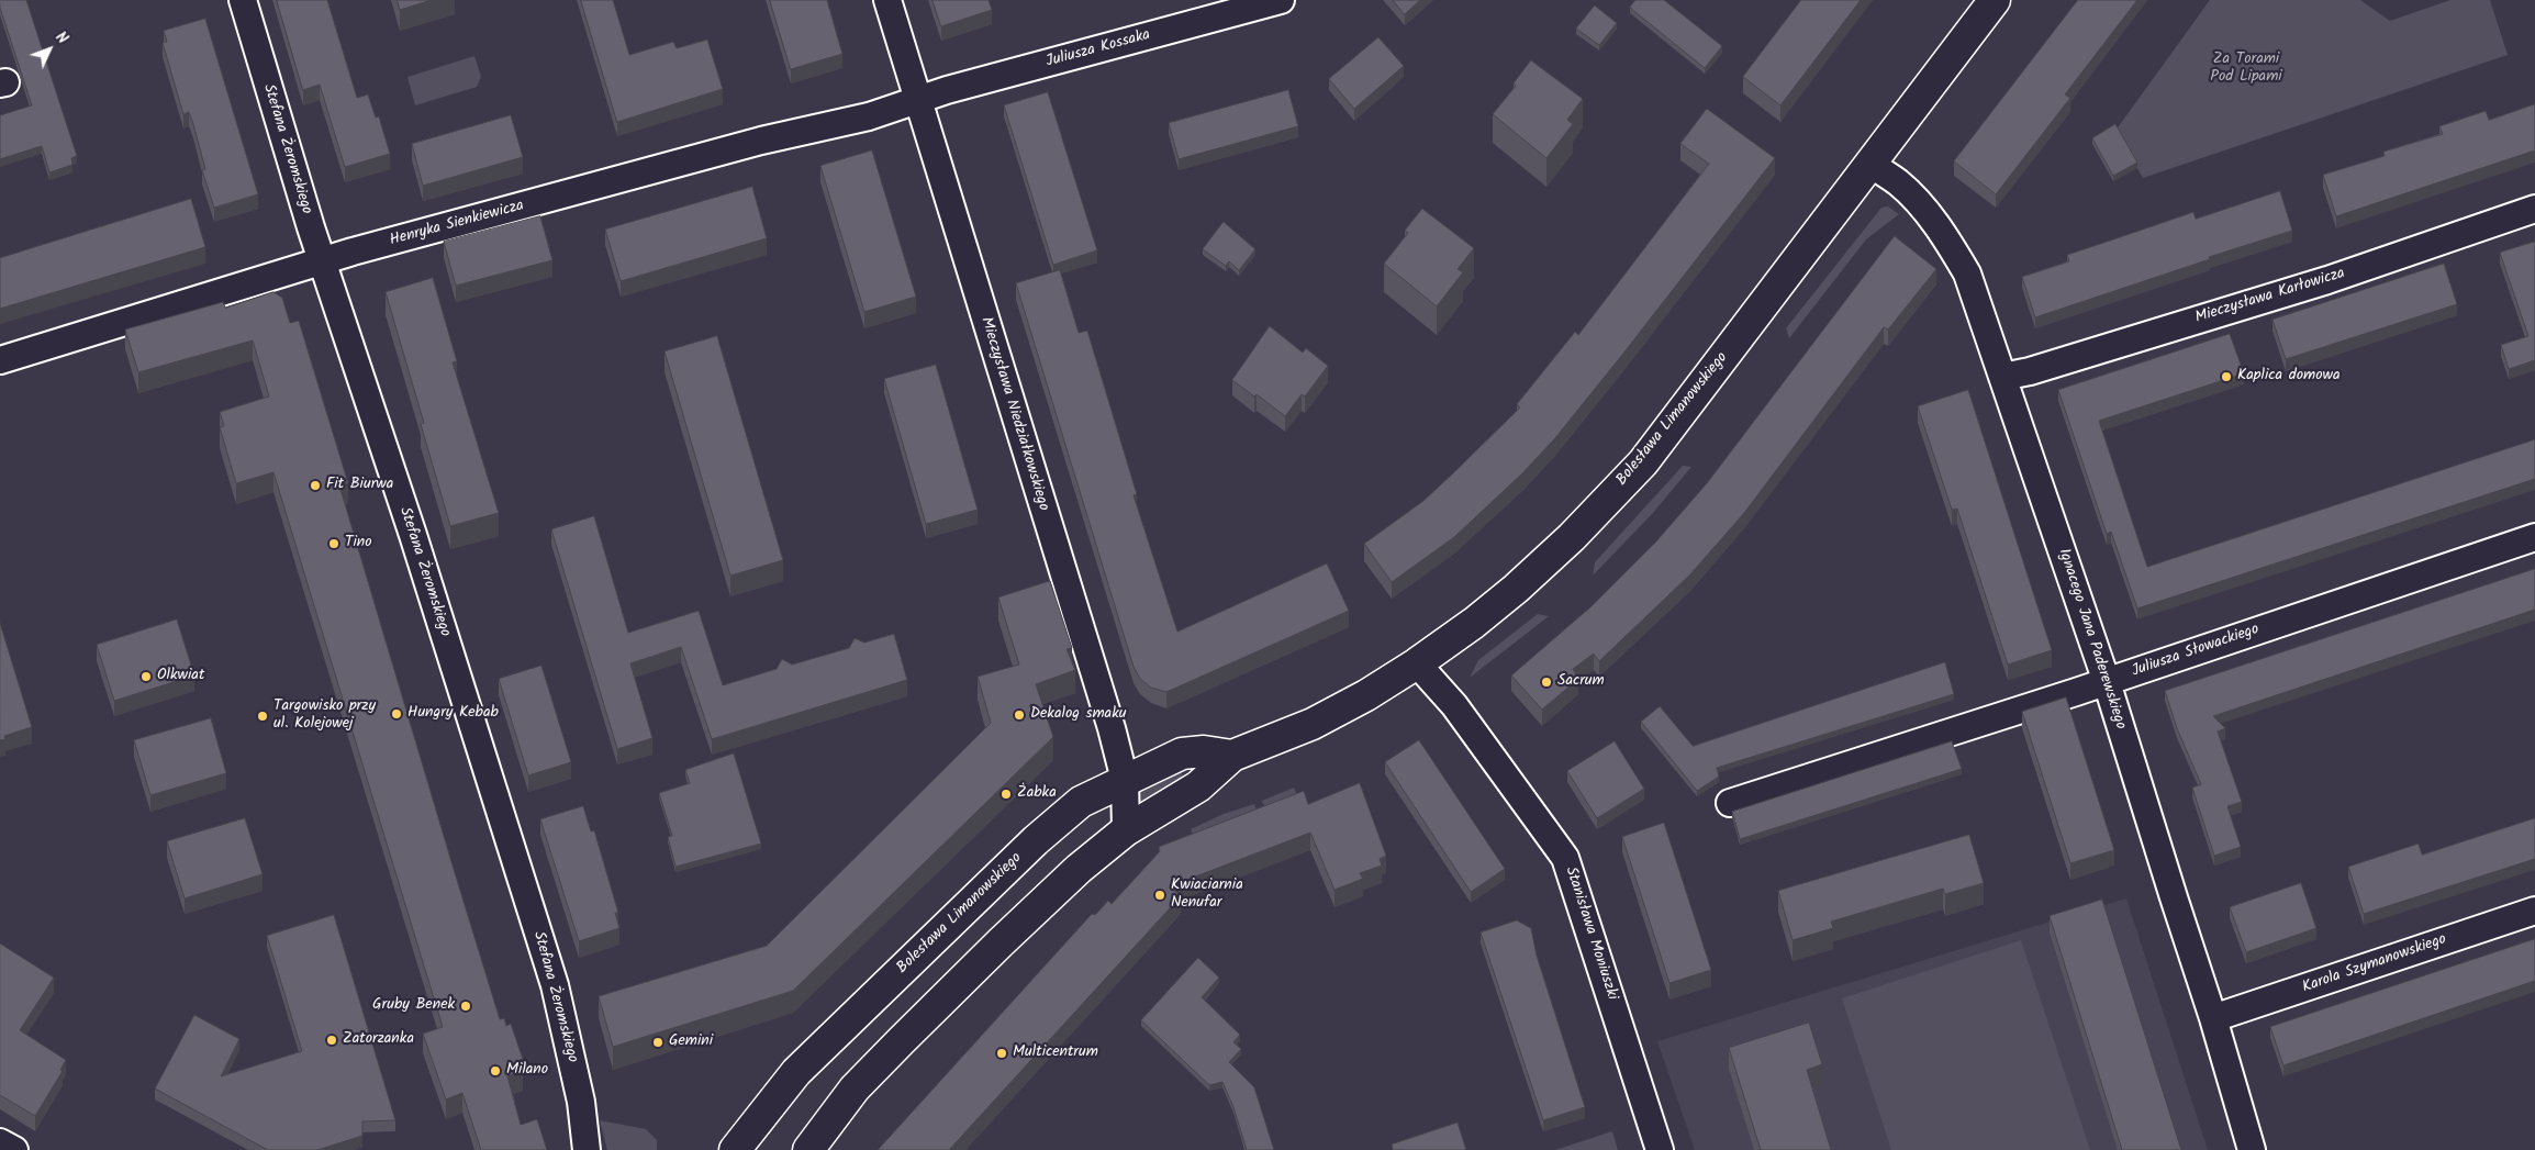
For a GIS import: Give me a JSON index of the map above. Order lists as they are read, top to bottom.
{
  "streets": {
    "main road": ["Bolesława Limanowskiego"],
    "street": [
      "Juliusza Kossaka",
      "Stefana Żeromskiego",
      "Henryka Sienkiewicza",
      "Mieczysława Karłowicza",
      "Mieczysława Niedziałkowskiego",
      "Ignacego Jana Paderewskiego",
      "Juliusza Słowackiego",
      "Stanisława Moniuszki",
      "Karola Szymanowskiego"
    ]
  },
  "crossings": [
    ["Juliusza Kossaka", "Henryka Sienkiewicza"],
    ["Juliusza Kossaka", "Mieczysława Niedziałkowskiego"],
    ["Stefana Żeromskiego", "Henryka Sienkiewicza"],
    ["Henryka Sienkiewicza", "Mieczysława Niedziałkowskiego"],
    ["Mieczysława Karłowicza", "Ignacego Jana Paderewskiego"],
    ["Mieczysława Niedziałkowskiego", "Bolesława Limanowskiego"],
    ["Bolesława Limanowskiego", "Ignacego Jana Paderewskiego"],
    ["Bolesława Limanowskiego", "Stanisława Moniuszki"],
    ["Ignacego Jana Paderewskiego", "Juliusza Słowackiego"],
    ["Ignacego Jana Paderewskiego", "Karola Szymanowskiego"]
  ],
  "parks": ["Za Torami Pod Lipami"],
  "places": [
    "Kaplica domowa",
    "Fit Biurwa",
    "Tino",
    "Olkwiat",
    "Sacrum",
    "Hungry Kebab",
    "Dekalog smaku",
    "Targowisko przy ul. Kolejowej",
    "Żabka",
    "Kwiaciarnia Nenufar",
    "Gruby Benek",
    "Zatorzanka",
    "Gemini",
    "Multicentrum",
    "Milano"
  ],
  "north": "top right"
}
